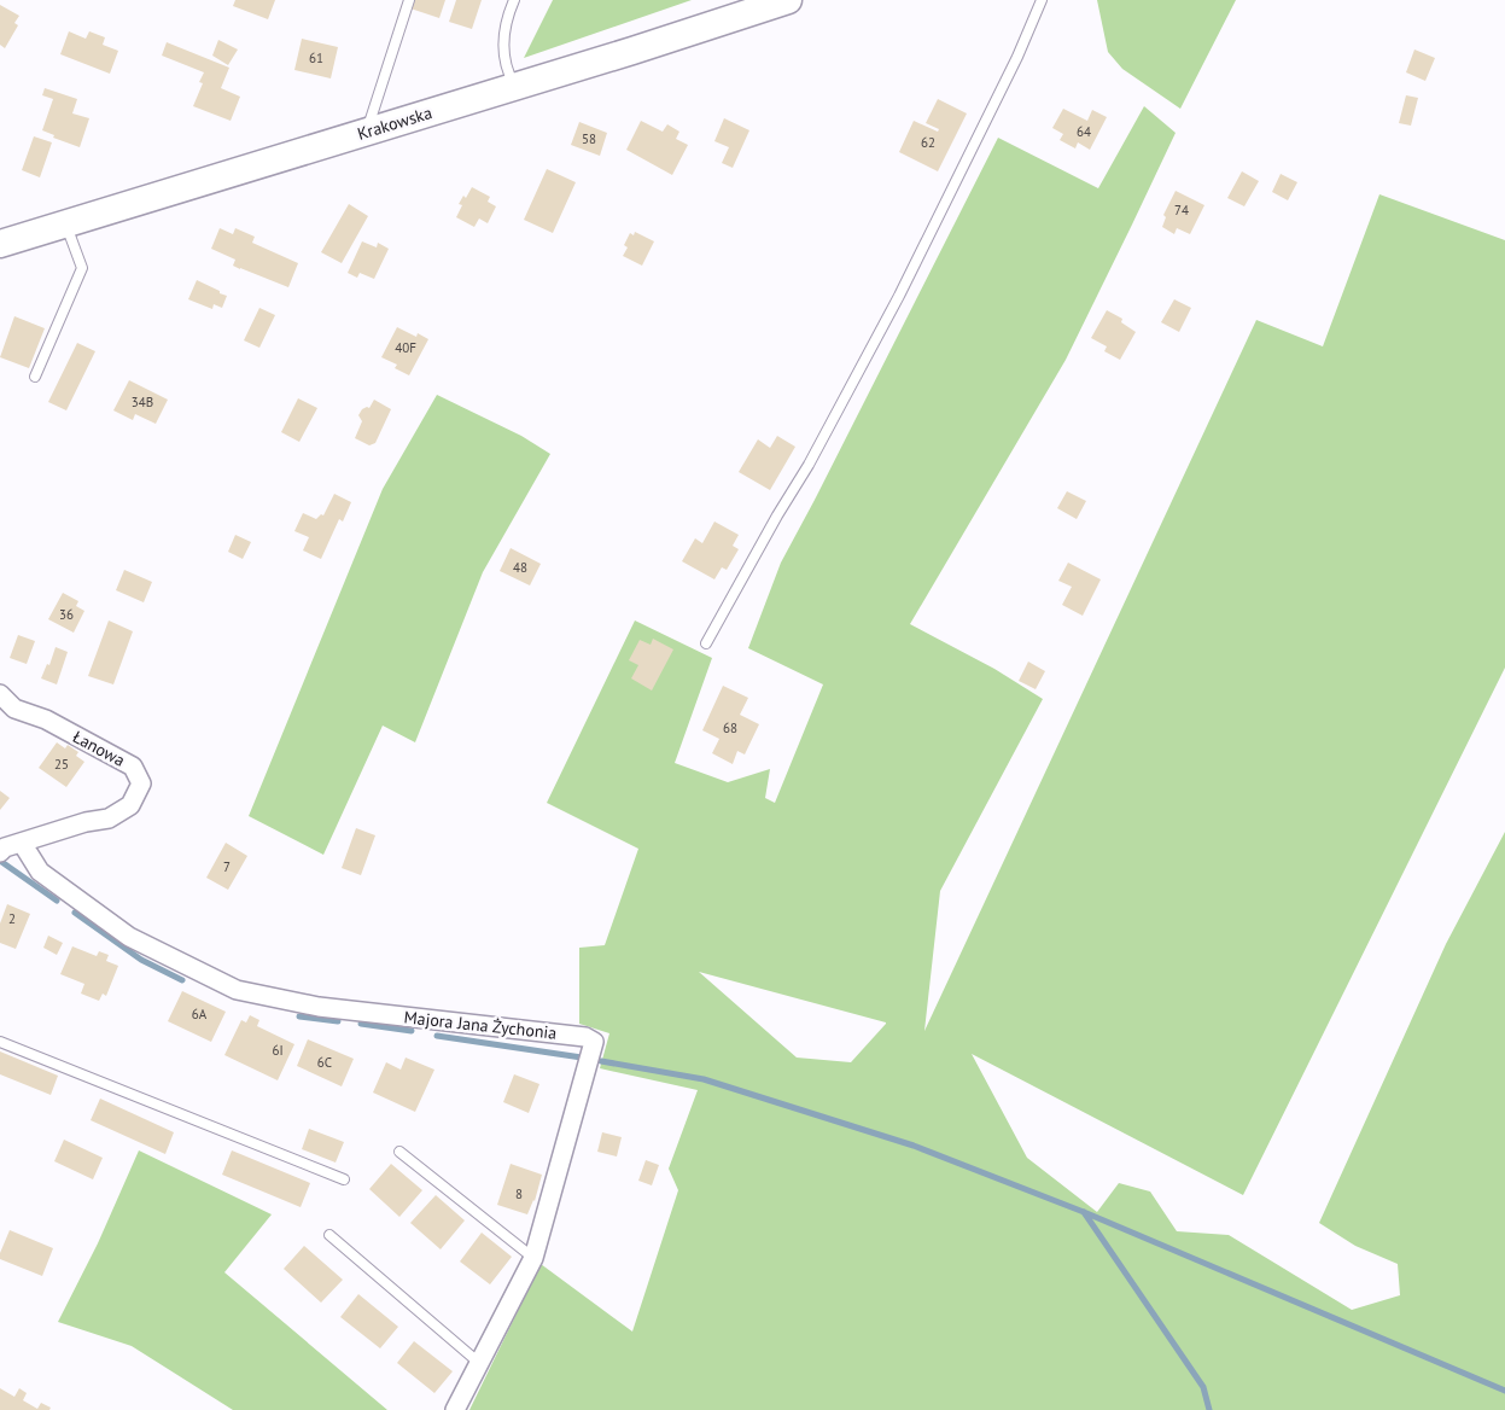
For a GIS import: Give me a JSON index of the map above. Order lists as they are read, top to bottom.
{
  "streets": {
    "main road": ["Krakowska"],
    "street": ["Łanowa", "Majora Jana Żychonia"]
  },
  "crossings": [
    ["Łanowa", "Majora Jana Żychonia"]
  ],
  "house_numbers": [
    "61",
    "64",
    "58",
    "62",
    "74",
    "40F",
    "34B",
    "48",
    "36",
    "68",
    "25",
    "7",
    "2",
    "6A",
    "6I",
    "6C",
    "8"
  ]
}
